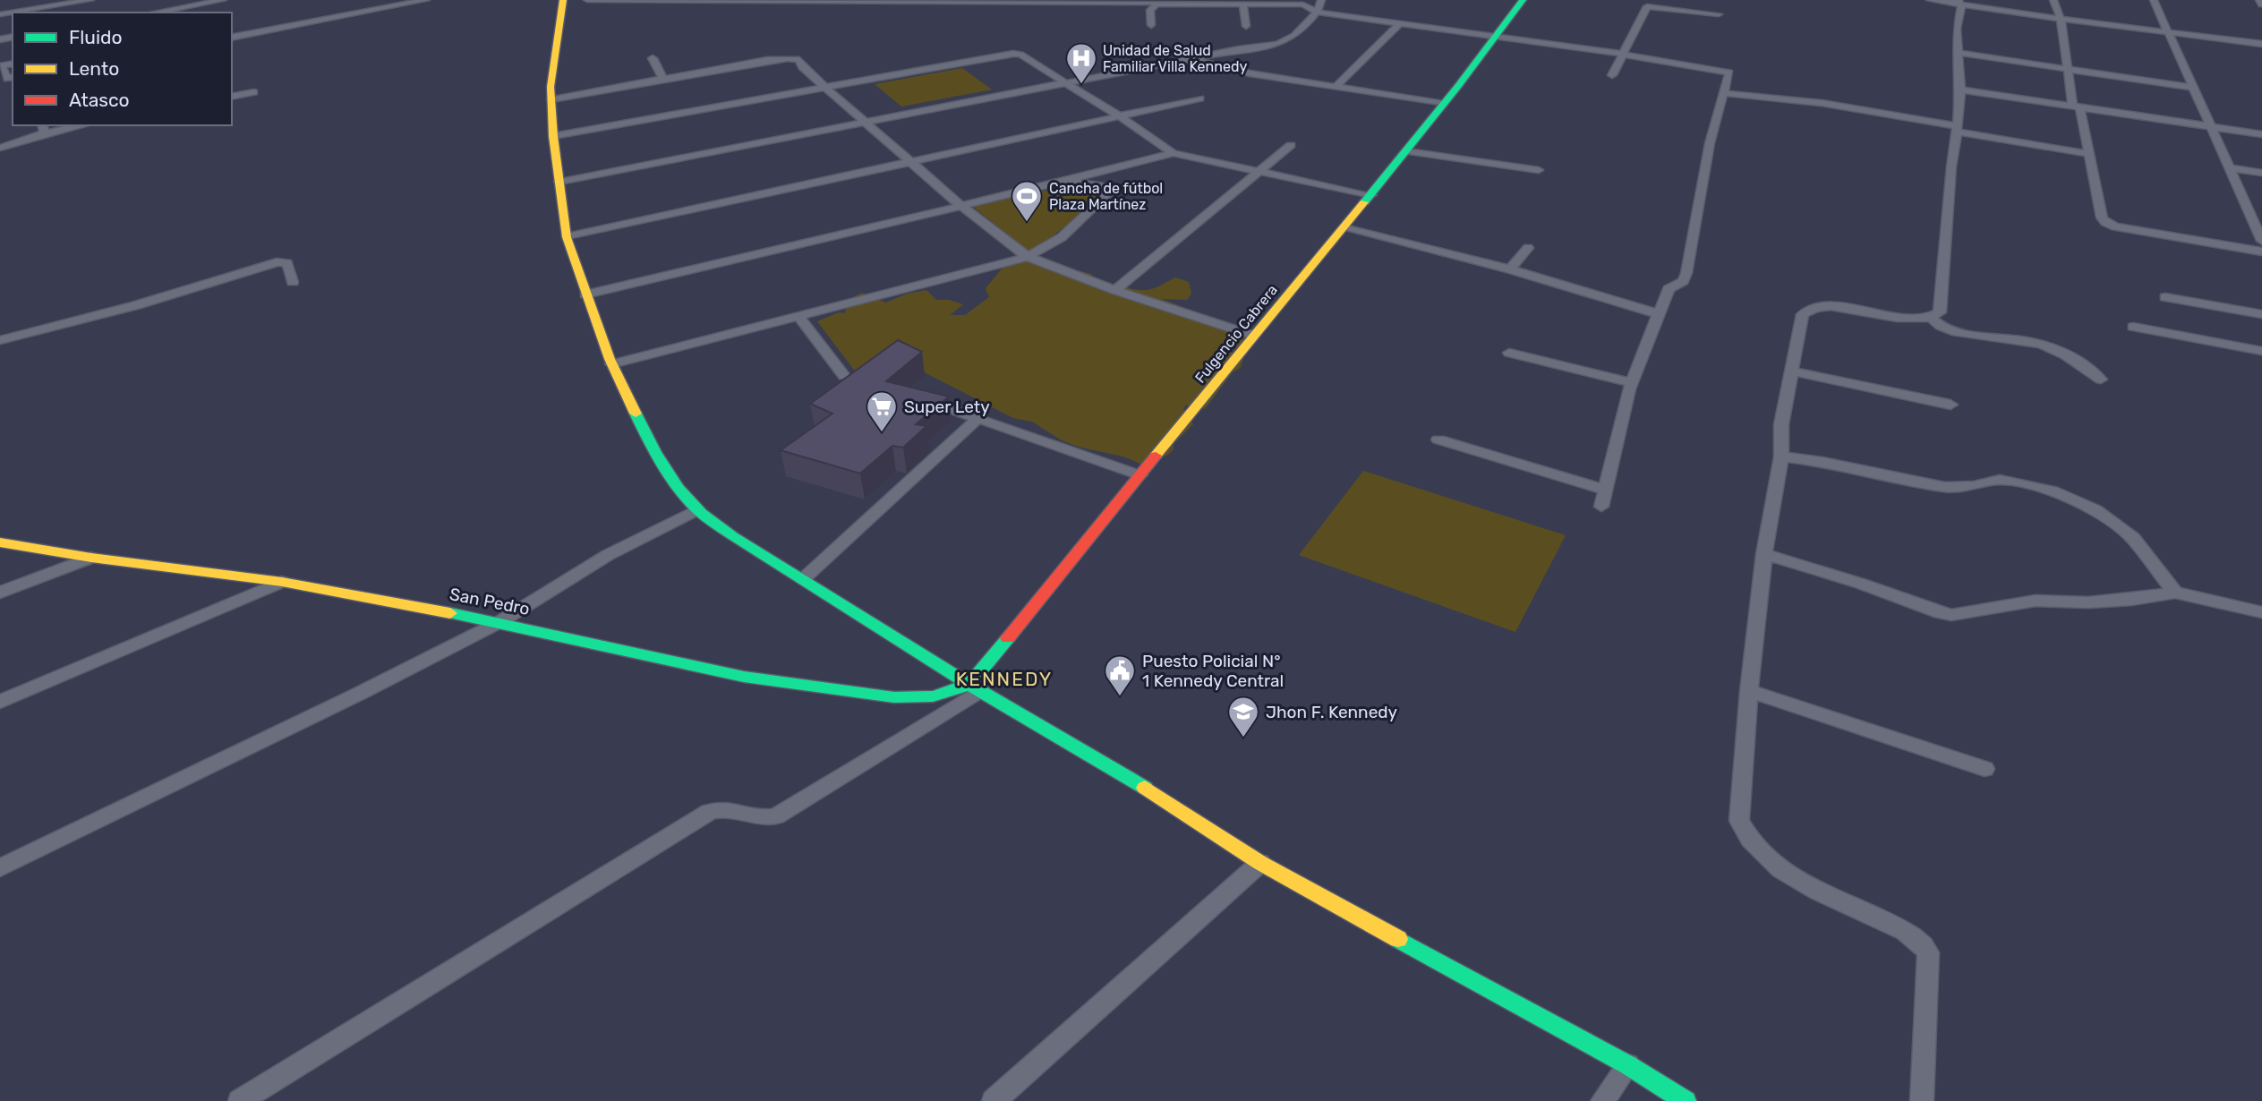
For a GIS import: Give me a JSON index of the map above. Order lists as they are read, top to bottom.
{
  "streets": {
    "main road": ["Fulgencio Cabrera", "San Pedro"]
  },
  "crossings": [
    ["Fulgencio Cabrera", "San Pedro"]
  ],
  "districts": ["KENNEDY"],
  "places": {
    "hospital": ["Unidad de Salud Familiar Villa Kennedy"],
    "sports": ["Cancha de fútbol Plaza Martínez"],
    "supermarket": ["Super Lety"],
    "public building": ["Puesto Policial N° 1 Kennedy Central"],
    "school or university": ["Jhon F. Kennedy"]
  },
  "legend": ["Fluido", "Lento", "Atasco"]
}
